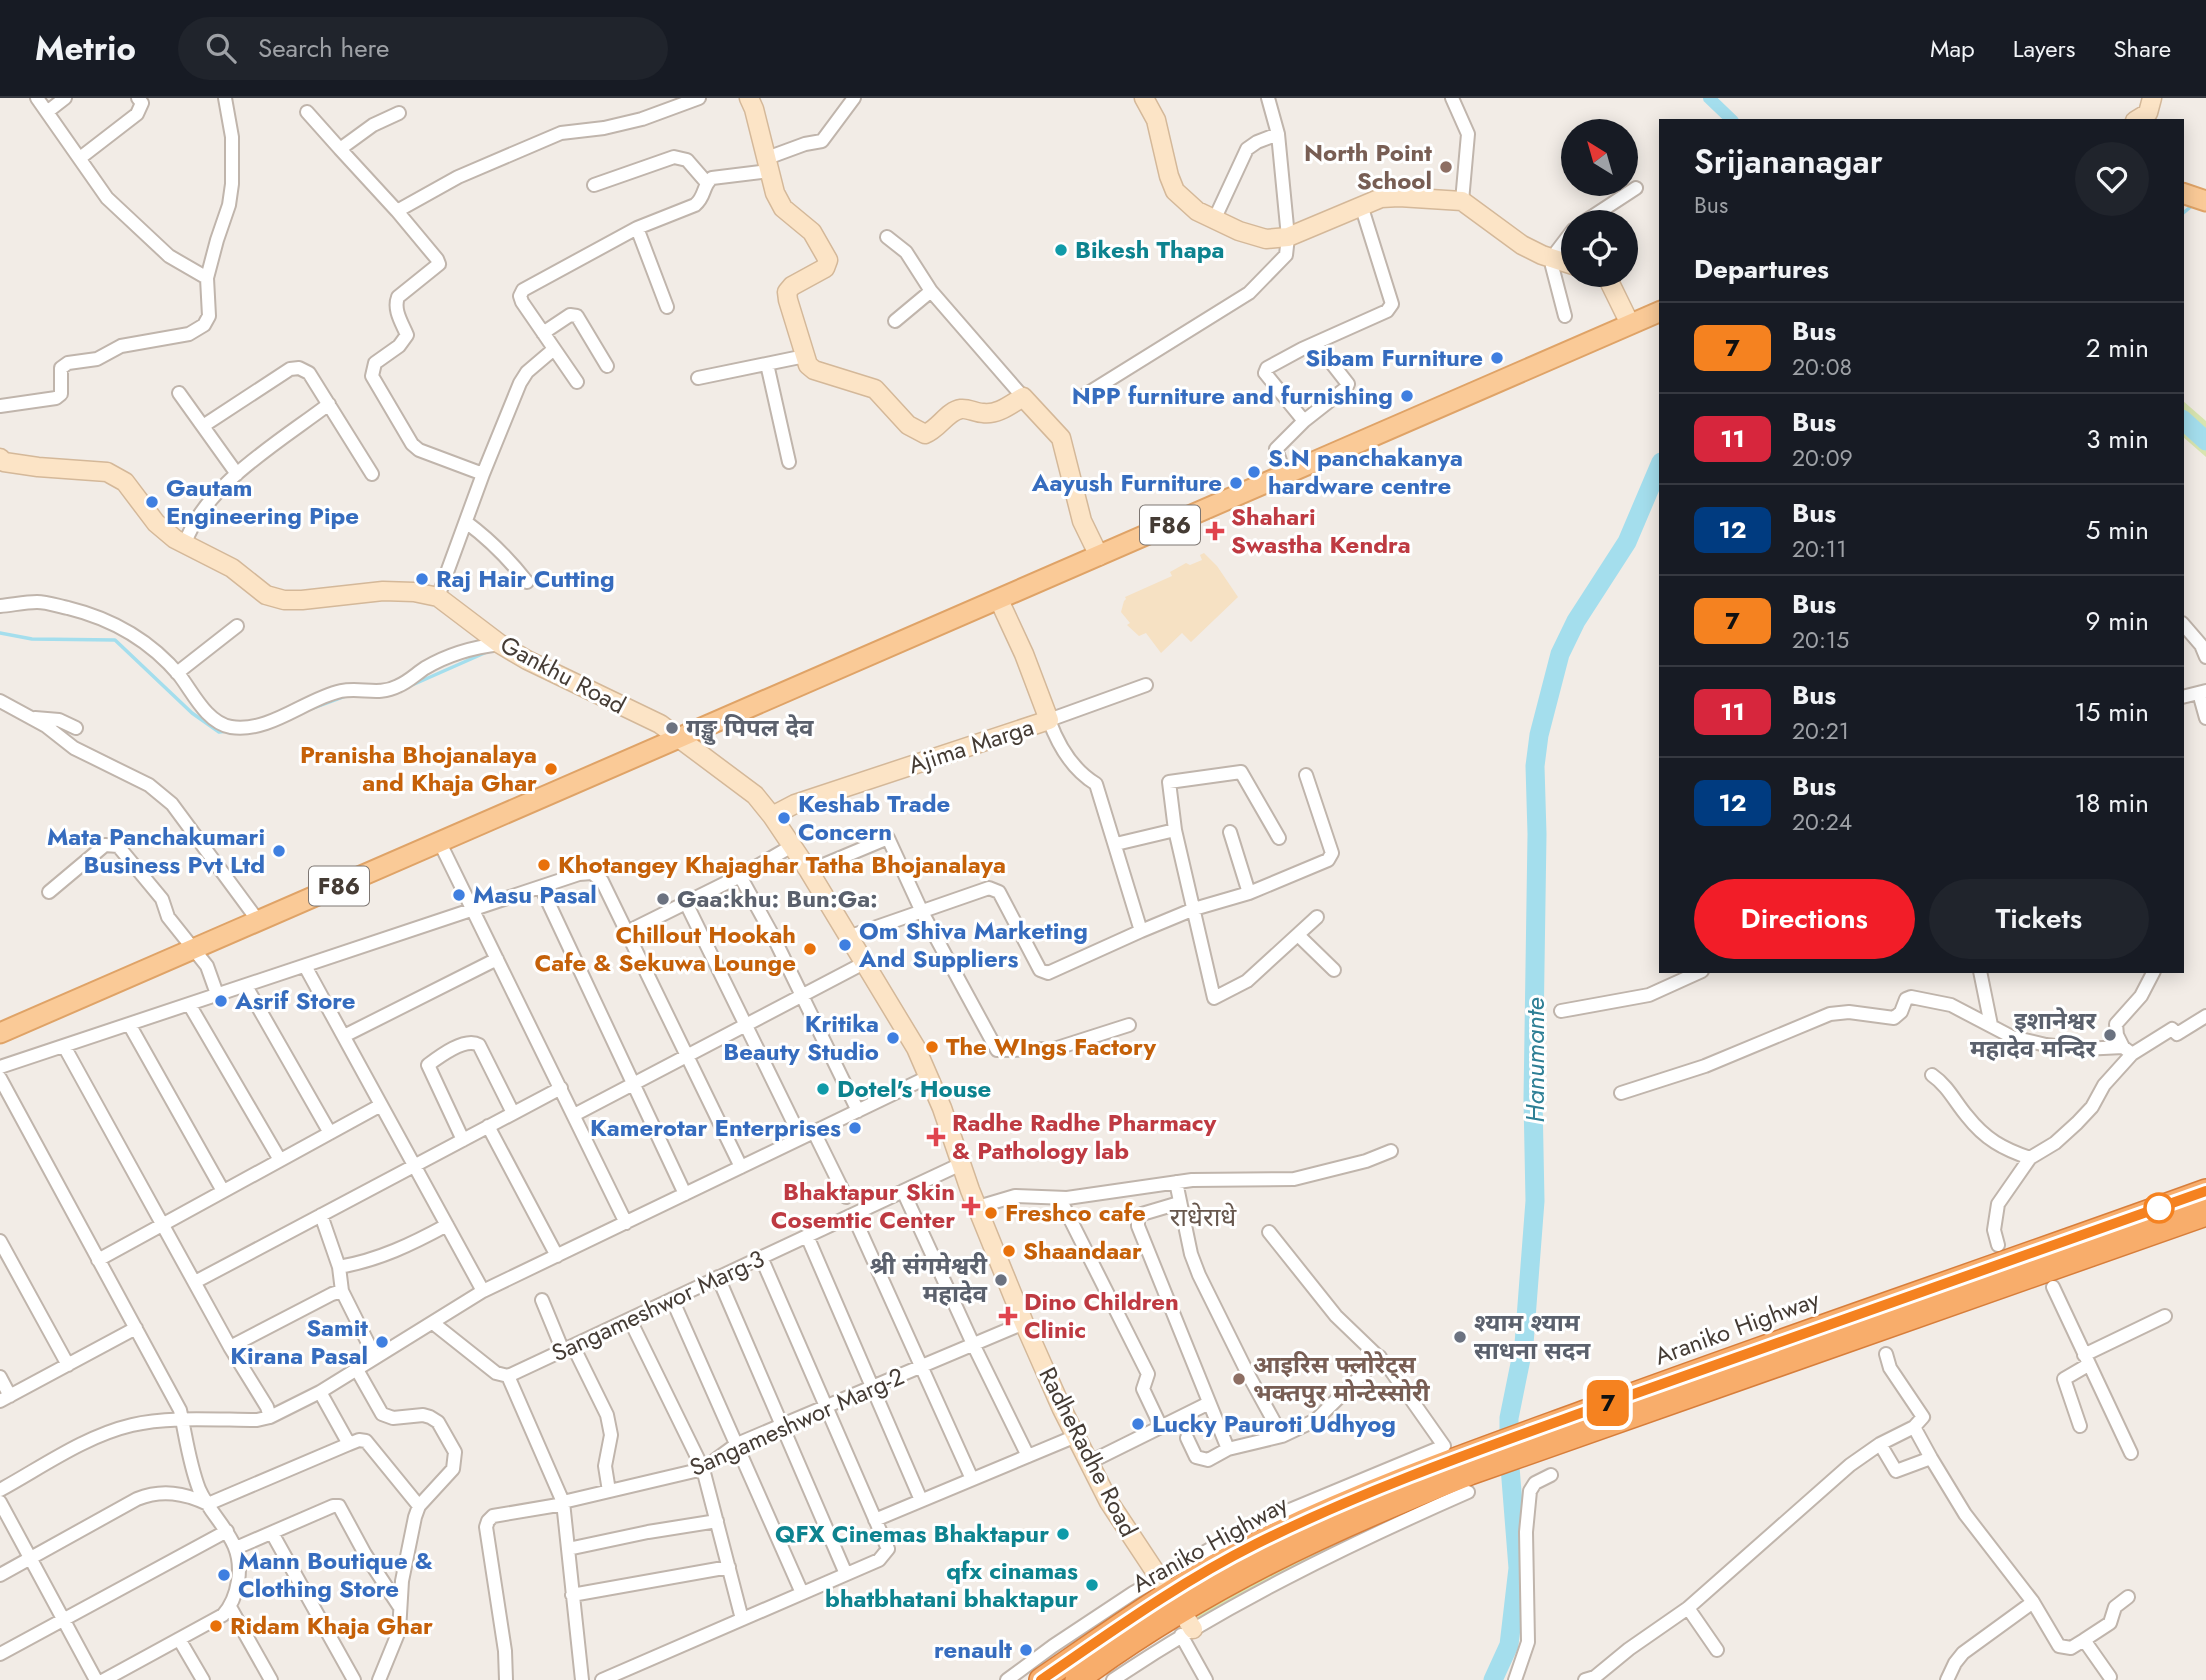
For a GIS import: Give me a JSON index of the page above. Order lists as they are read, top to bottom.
{
  "streets": {
    "highway": ["Araniko Highway"],
    "main road": [
      "F86",
      "Gankhu Road",
      "Ajima Marga",
      "RadheRadhe Road"
    ],
    "street": ["Sangameshwor Marg-3", "Sangameshwor Marg-2"]
  },
  "crossings": [
    ["F86", "Gankhu Road"],
    ["F86", "Ajima Marga"],
    ["F86", "RadheRadhe Road"],
    ["Gankhu Road", "RadheRadhe Road"],
    ["Ajima Marga", "RadheRadhe Road"],
    ["Sangameshwor Marg-3", "RadheRadhe Road"],
    ["Araniko Highway", "RadheRadhe Road"],
    ["Sangameshwor Marg-2", "RadheRadhe Road"]
  ],
  "districts": ["राधेराधे"],
  "water": ["Hanumante"],
  "places": {
    "other": [
      "North Point School",
      "Bikesh Thapa",
      "Sibam Furniture",
      "NPP furniture and furnishing",
      "S.N panchakanya hardware centre",
      "Aayush Furniture",
      "Gautam Engineering Pipe",
      "Raj Hair Cutting",
      "गङ्खु पिपल देव",
      "Pranisha Bhojanalaya and Khaja Ghar",
      "Keshab Trade Concern",
      "Mata Panchakumari Business Pvt Ltd",
      "Khotangey Khajaghar Tatha Bhojanalaya",
      "Masu Pasal",
      "Gaa:khu: Bun:Ga:",
      "Om Shiva Marketing And Suppliers",
      "Chillout Hookah Cafe & Sekuwa Lounge",
      "Asrif Store",
      "इशानेश्वर महादेव मन्दिर",
      "Kritika Beauty Studio",
      "The WIngs Factory",
      "Dotel's House",
      "Kamerotar Enterprises",
      "Freshco cafe",
      "Shaandaar",
      "श्री संगमेश्वरी महादेव",
      "श्याम श्याम साधना सदन",
      "Samit Kirana Pasal",
      "आइरिस फ्लोरेट्स भक्तपुर मोन्टेस्सोरी",
      "Lucky Pauroti Udhyog",
      "QFX Cinemas Bhaktapur",
      "Mann Boutique & Clothing Store",
      "qfx cinamas bhatbhatani bhaktapur",
      "Ridam Khaja Ghar",
      "renault"
    ],
    "health": [
      "Shahari Swastha Kendra",
      "Radhe Radhe Pharmacy & Pathology lab",
      "Bhaktapur Skin Cosemtic Center",
      "Dino Children Clinic"
    ]
  },
  "lines": ["bus line 7"],
  "north": "top left",
  "page": {
    "header": "Metrio",
    "search": "Search here",
    "nav": ["Map", "Layers", "Share"],
    "on_map": "7",
    "heading": [
      ["Srijananagar", "Bus"],
      "Departures"
    ],
    "list": [
      {
        "mark": "7",
        "name": "Bus",
        "note": "20:08",
        "value": "2 min"
      },
      {
        "mark": "11",
        "name": "Bus",
        "note": "20:09",
        "value": "3 min"
      },
      {
        "mark": "12",
        "name": "Bus",
        "note": "20:11",
        "value": "5 min"
      },
      {
        "mark": "7",
        "name": "Bus",
        "note": "20:15",
        "value": "9 min"
      },
      {
        "mark": "11",
        "name": "Bus",
        "note": "20:21",
        "value": "15 min"
      },
      {
        "mark": "12",
        "name": "Bus",
        "note": "20:24",
        "value": "18 min"
      }
    ],
    "buttons": ["Directions", "Tickets"]
  }
}
